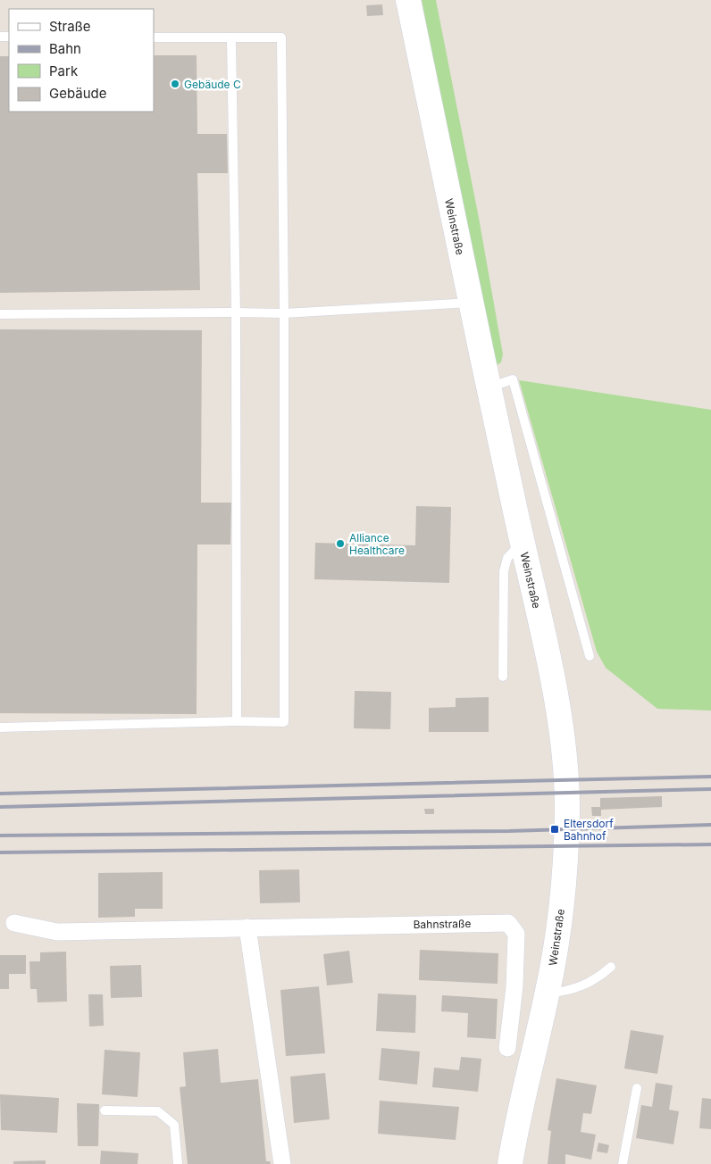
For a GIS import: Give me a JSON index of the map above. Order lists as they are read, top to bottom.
{
  "streets": {
    "main road": ["Weinstraße"],
    "street": ["Bahnstraße"]
  },
  "places": {
    "other": ["Gebäude C", "Alliance Healthcare"],
    "transit": ["Eltersdorf Bahnhof"]
  },
  "legend": [
    "Straße",
    "Bahn",
    "Park",
    "Gebäude"
  ]
}
